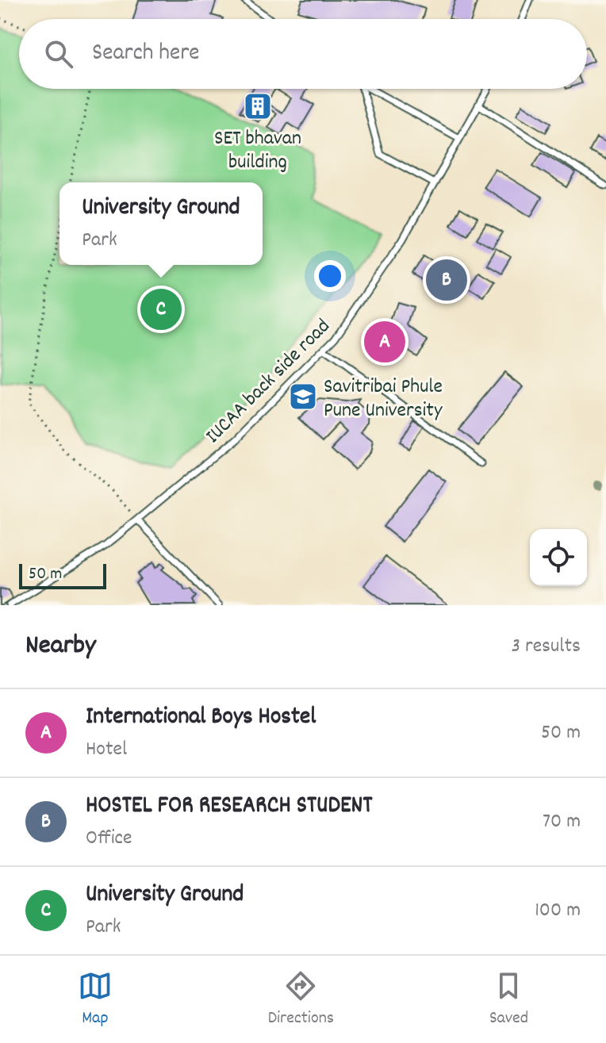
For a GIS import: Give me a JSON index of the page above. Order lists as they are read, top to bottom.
{
  "streets": {
    "lane": ["IUCAA back side road"]
  },
  "places": {
    "building": ["SET bhavan building"],
    "school or university": ["Savitribai Phule Pune University"]
  },
  "scale_bar": "50 m",
  "page": {
    "search": "Search here",
    "popup": ["University Ground", "Park"],
    "pins": ["B", "C", "A"],
    "scale": "50 m",
    "heading": ["Nearby", "3 results"],
    "list": [
      {
        "mark": "A",
        "name": "International Boys Hostel",
        "note": "Hotel",
        "value": "50 m"
      },
      {
        "mark": "B",
        "name": "HOSTEL FOR RESEARCH STUDENT",
        "note": "Office",
        "value": "70 m"
      },
      {
        "mark": "C",
        "name": "University Ground",
        "note": "Park",
        "value": "100 m"
      }
    ],
    "nav": ["Map", "Directions", "Saved"]
  }
}
